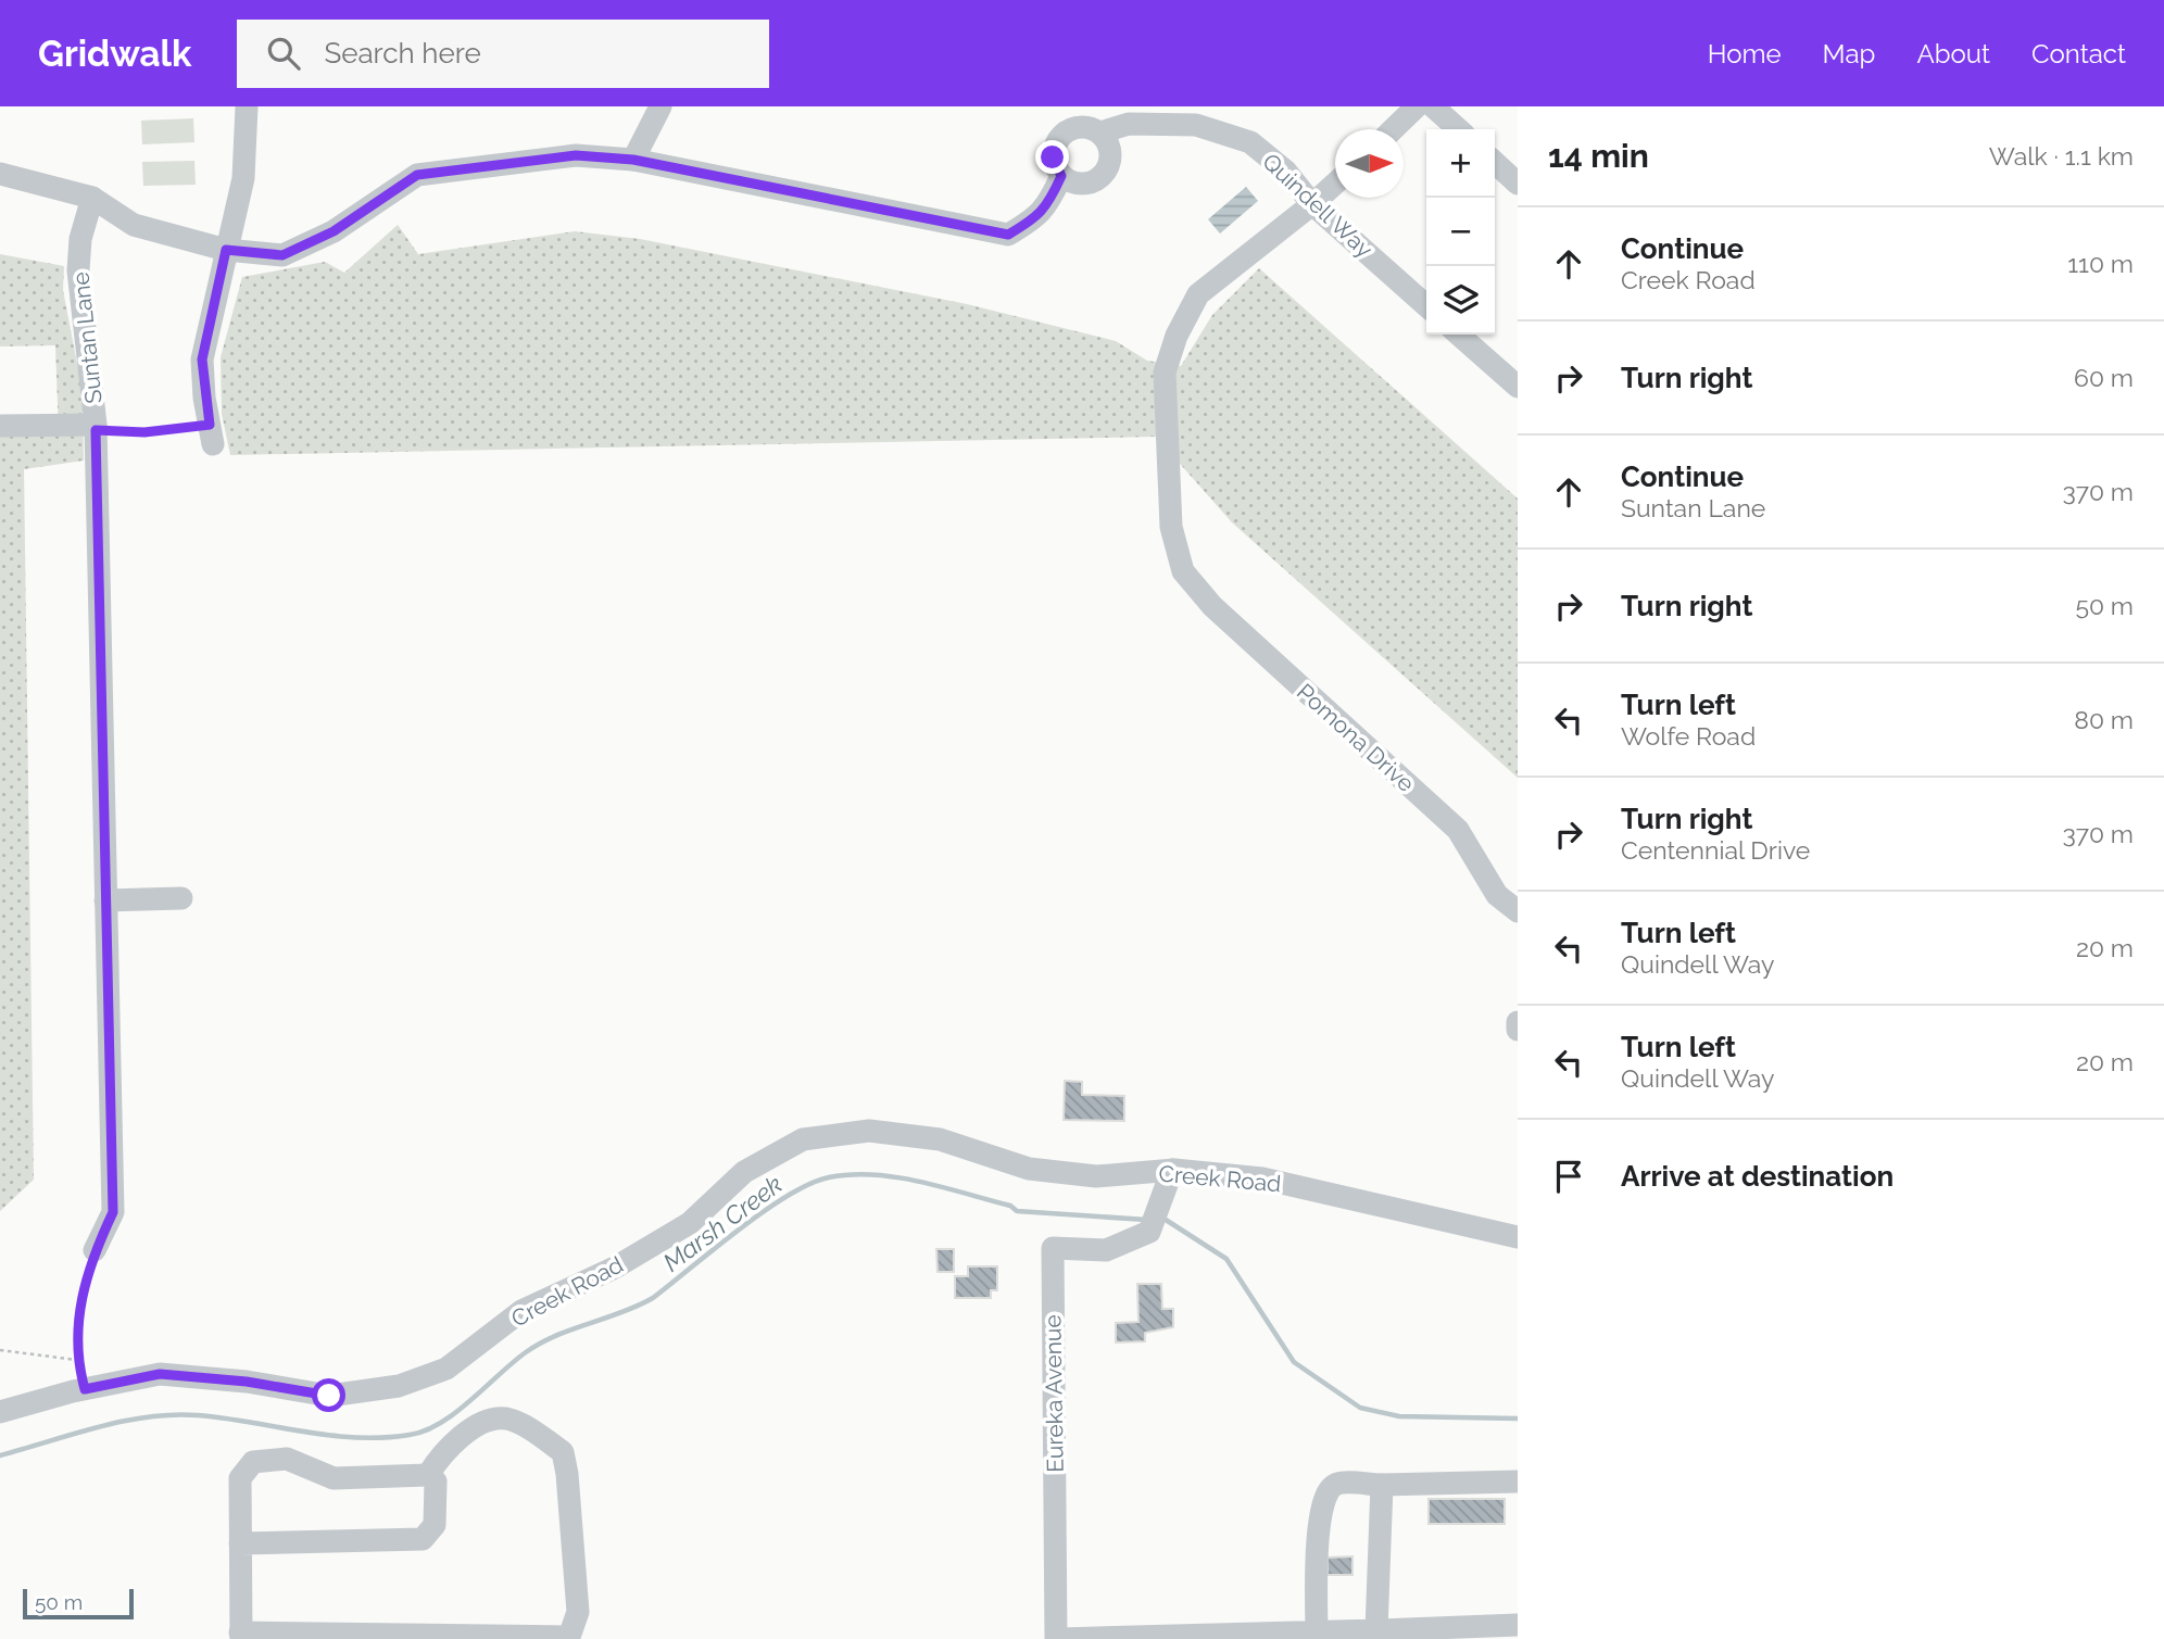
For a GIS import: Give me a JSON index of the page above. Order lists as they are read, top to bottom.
{
  "streets": {
    "street": [
      "Quindell Way",
      "Suntan Lane",
      "Pomona Drive",
      "Creek Road",
      "Eureka Avenue"
    ]
  },
  "crossings": [
    ["Quindell Way", "Pomona Drive"],
    ["Creek Road", "Eureka Avenue"]
  ],
  "water": ["Marsh Creek"],
  "scale_bar": "50 m",
  "north": "right",
  "page": {
    "header": "Gridwalk",
    "search": "Search here",
    "nav": [
      "Home",
      "Map",
      "About",
      "Contact"
    ],
    "heading": ["14 min", "Walk · 1.1 km"],
    "map_buttons": ["+", "−"],
    "list": [
      ["Continue", "Creek Road", "110 m"],
      ["Turn right", "60 m"],
      ["Continue", "Suntan Lane", "370 m"],
      ["Turn right", "50 m"],
      ["Turn left", "Wolfe Road", "80 m"],
      ["Turn right", "Centennial Drive", "370 m"],
      ["Turn left", "Quindell Way", "20 m"],
      ["Turn left", "Quindell Way", "20 m"],
      "Arrive at destination"
    ],
    "scale": "50 m"
  }
}
